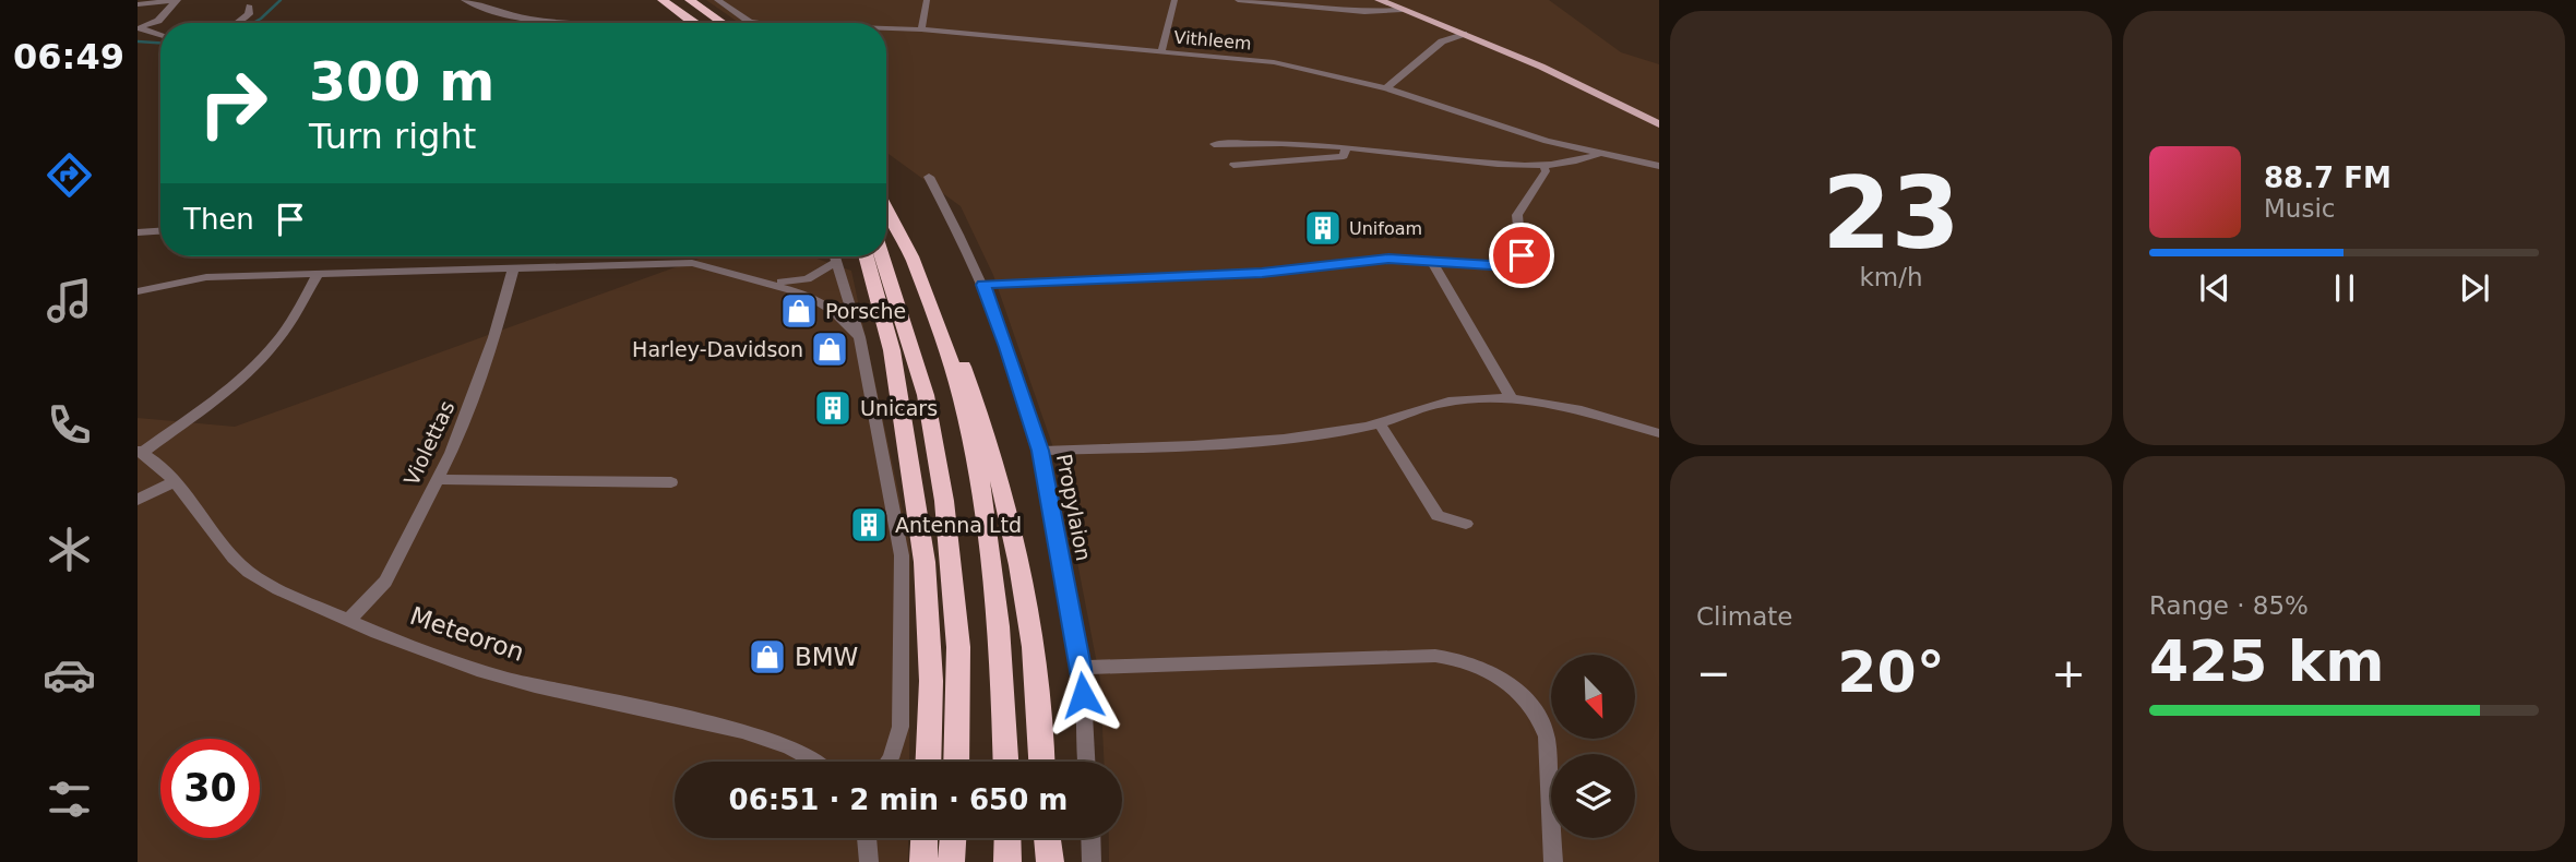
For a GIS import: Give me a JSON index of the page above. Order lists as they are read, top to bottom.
{
  "streets": {
    "street": [
      "Vithleem",
      "Violettas",
      "Propylaion",
      "Meteoron"
    ]
  },
  "crossings": [
    ["Violettas", "Meteoron"]
  ],
  "places": {
    "building": ["Unifoam", "Unicars", "Antenna Ltd"],
    "shop": ["Porsche", "Harley-Davidson", "BMW"]
  },
  "north": "bottom right",
  "page": {
    "tabs": "06:49",
    "tile": [
      ["23", "km/h"],
      "Climate",
      ["Range · 85%", "425 km"]
    ],
    "turn": ["300 m", "Turn right"],
    "song": ["88.7 FM", "Music"],
    "then": "Then",
    "heat": ["−", "20°", "+"],
    "limit": "30",
    "trip": "06:51 · 2 min · 650 m"
  }
}
